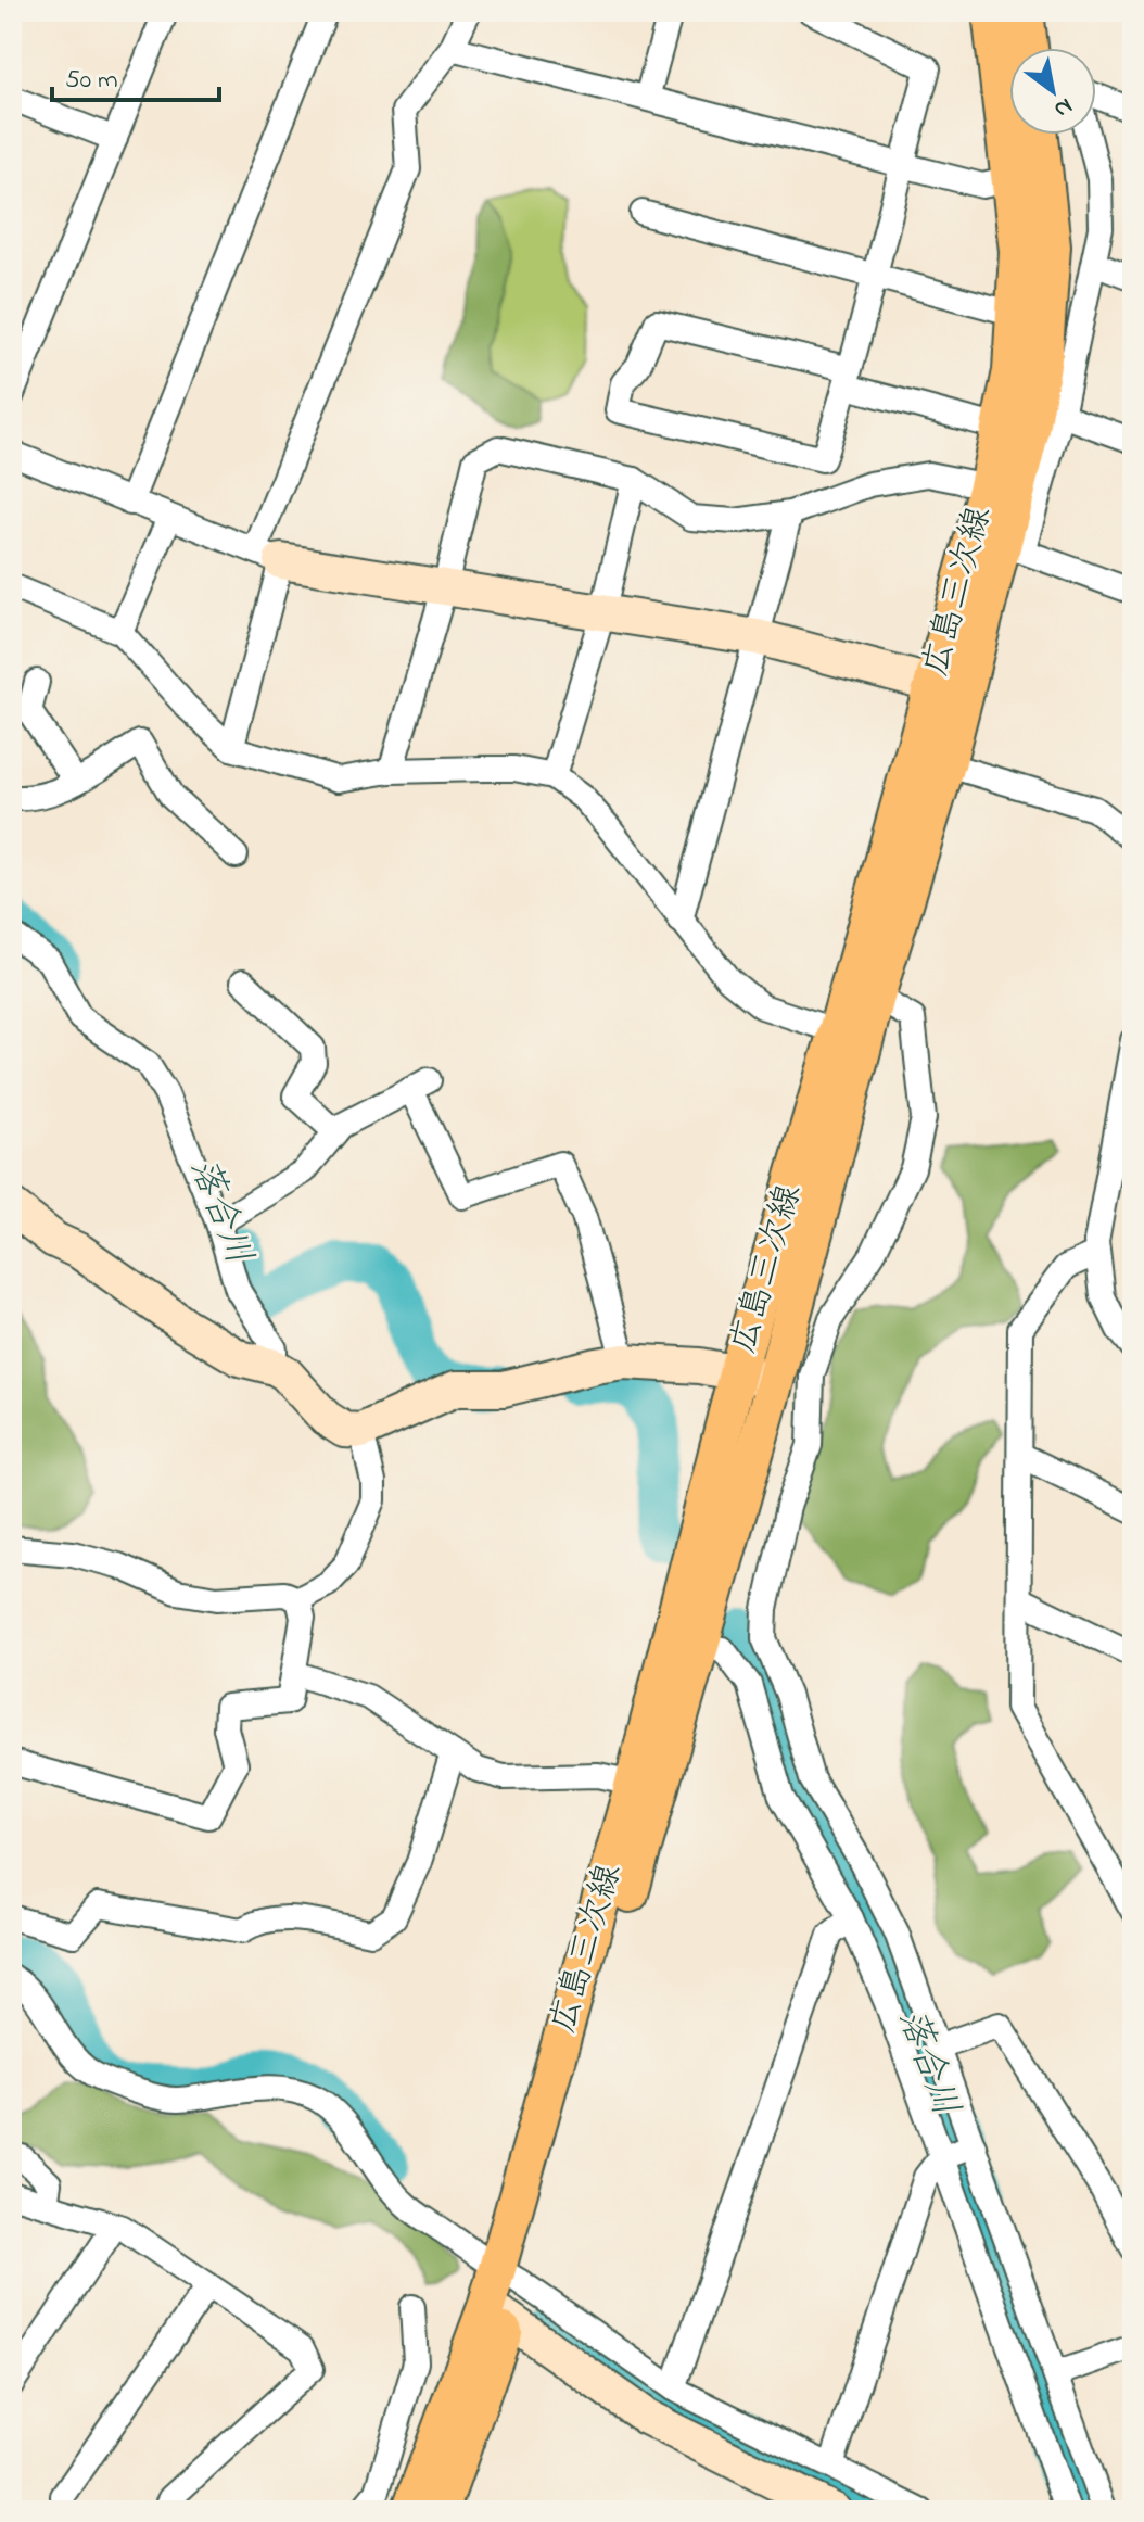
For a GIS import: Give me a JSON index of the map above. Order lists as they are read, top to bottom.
{
  "streets": {
    "main road": ["広島三次線"]
  },
  "water": ["落合川"],
  "scale_bar": "50 m",
  "north": "bottom right"
}
